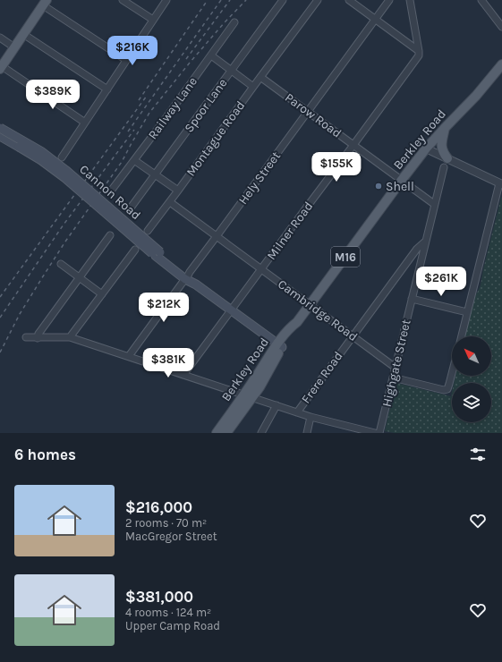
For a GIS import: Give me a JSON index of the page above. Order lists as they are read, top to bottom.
{
  "streets": {
    "main road": ["Berkley Road", "Cannon Road", "M16"],
    "street": [
      "Spoor Lane",
      "Railway Lane",
      "Parow Road",
      "Montague Road",
      "Hely Street",
      "Milner Road",
      "Cambridge Road",
      "Highgate Street",
      "Frere Road"
    ]
  },
  "crossings": [
    ["Parow Road", "Montague Road"],
    ["Parow Road", "Berkley Road"],
    ["Parow Road", "Hely Street"],
    ["Parow Road", "Milner Road"],
    ["Parow Road", "Highgate Street"],
    ["Montague Road", "Cambridge Road"],
    ["Berkley Road", "Cannon Road"],
    ["Berkley Road", "Cambridge Road"],
    ["Hely Street", "Cannon Road"],
    ["Hely Street", "Cambridge Road"],
    ["Cannon Road", "Milner Road"],
    ["Milner Road", "Cambridge Road"],
    ["Cambridge Road", "Highgate Street"],
    ["Cambridge Road", "Frere Road"],
    ["Highgate Street", "Frere Road"]
  ],
  "places": ["Shell"],
  "north": "top left",
  "page": {
    "price": [
      "$216K",
      "$389K",
      "$155K",
      "$261K",
      "$212K",
      "$381K"
    ],
    "heading": "6 homes",
    "list": [
      {
        "name": "$216,000",
        "note": "2 rooms · 70 m² · MacGregor Street"
      },
      {
        "name": "$381,000",
        "note": "4 rooms · 124 m² · Upper Camp Road"
      }
    ]
  }
}
